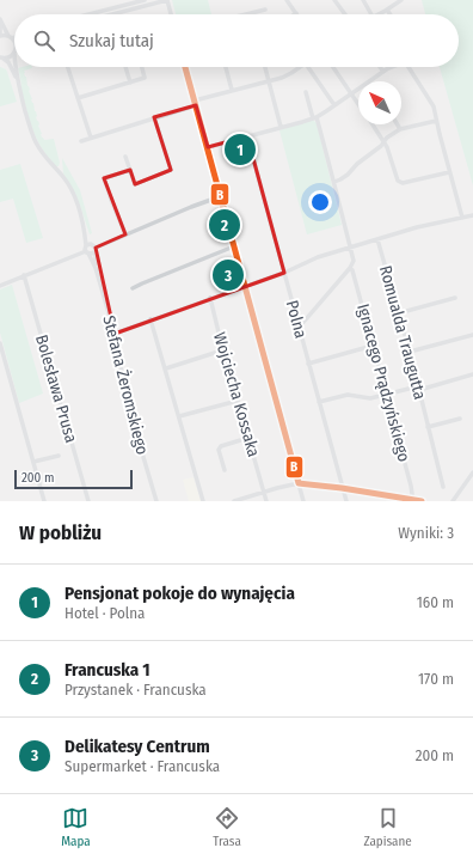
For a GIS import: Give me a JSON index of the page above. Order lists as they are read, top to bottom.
{
  "streets": {
    "street": [
      "Polna",
      "Romualda Traugutta",
      "Ignacego Prądzyńskiego",
      "Stefana Żeromskiego",
      "Bolesława Prusa",
      "Wojciecha Kossaka"
    ]
  },
  "lines": ["transit line B"],
  "scale_bar": "200 m",
  "north": "top left",
  "page": {
    "search": "Szukaj tutaj",
    "pins": ["1", "2", "3"],
    "scale": "200 m",
    "heading": ["W pobliżu", "Wyniki: 3"],
    "list": [
      {
        "mark": "1",
        "name": "Pensjonat pokoje do wynajęcia",
        "note": "Hotel · Polna",
        "value": "160 m"
      },
      {
        "mark": "2",
        "name": "Francuska 1",
        "note": "Przystanek · Francuska",
        "value": "170 m"
      },
      {
        "mark": "3",
        "name": "Delikatesy Centrum",
        "note": "Supermarket · Francuska",
        "value": "200 m"
      }
    ],
    "nav": ["Mapa", "Trasa", "Zapisane"]
  }
}
